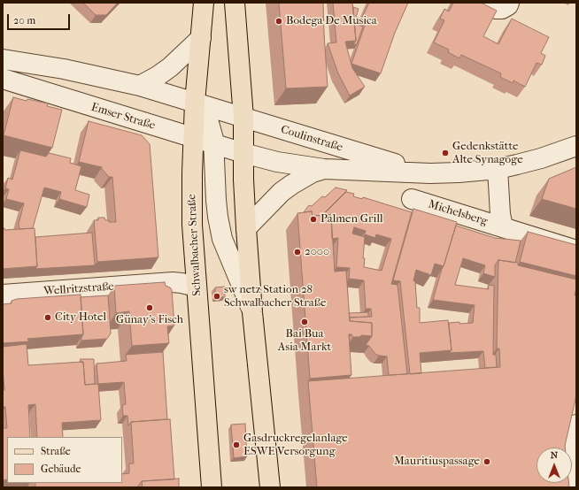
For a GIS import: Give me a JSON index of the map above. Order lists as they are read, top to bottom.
{
  "streets": {
    "main road": ["Schwalbacher Straße"],
    "street": [
      "Emser Straße",
      "Coulinstraße",
      "Michelsberg",
      "Wellritzstraße"
    ]
  },
  "crossings": [
    ["Emser Straße", "Coulinstraße"],
    ["Emser Straße", "Schwalbacher Straße"],
    ["Coulinstraße", "Michelsberg"],
    ["Coulinstraße", "Schwalbacher Straße"],
    ["Schwalbacher Straße", "Wellritzstraße"]
  ],
  "places": [
    "Bodega De Musica",
    "Gedenkstätte Alte Synagoge",
    "Palmen Grill",
    "2000",
    "sw netz Station 28 Schwalbacher Straße",
    "Günay's Fisch",
    "City Hotel",
    "Bai Bua Asia Markt",
    "Gasdruckregelanlage ESWE Versorgung",
    "Mauritiuspassage"
  ],
  "legend": ["Straße", "Gebäude"],
  "scale_bar": "20 m",
  "north": "top"
}
